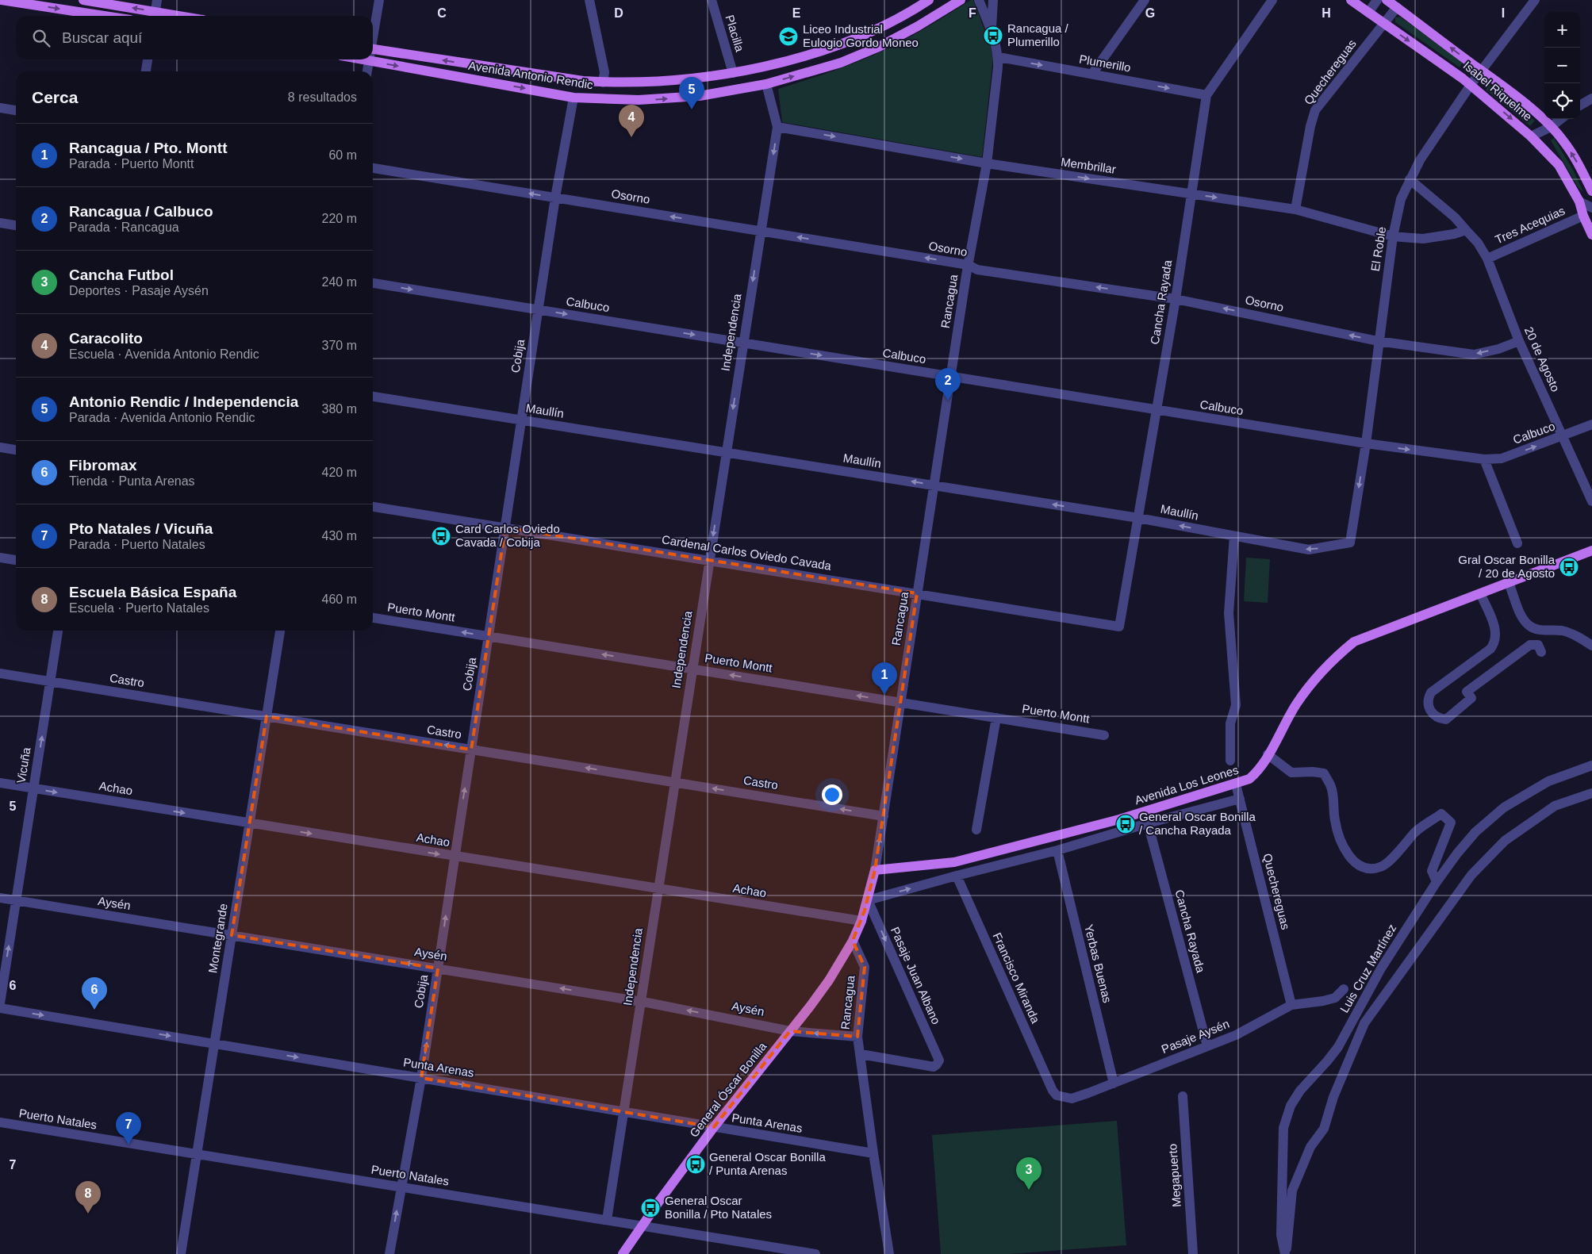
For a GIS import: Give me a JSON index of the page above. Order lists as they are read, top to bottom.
{
  "streets": {
    "main road": [
      "Avenida Antonio Rendic",
      "Isabel Riquelme",
      "Rancagua",
      "Avenida Los Leones",
      "General Óscar Bonilla"
    ],
    "street": [
      "Placilla",
      "Plumerillo",
      "Quechereguas",
      "Membrillar",
      "Osorno",
      "Tres Acequias",
      "El Roble",
      "Cancha Rayada",
      "Calbuco",
      "Independencia",
      "Cobija",
      "20 de Agosto",
      "Maullín",
      "Cardenal Carlos Oviedo Cavada",
      "Puerto Montt",
      "Castro",
      "Vicuña",
      "Achao",
      "Aysén",
      "Montegrande",
      "Yerbas Buenas",
      "Luis Cruz Martínez",
      "Pasaje Juan Albano",
      "Francisco Miranda",
      "Pasaje Aysén",
      "Punta Arenas",
      "Puerto Natales",
      "Megapuerto"
    ]
  },
  "crossings": [
    ["Placilla", "Avenida Antonio Rendic"],
    ["Plumerillo", "Rancagua"],
    ["Plumerillo", "Cancha Rayada"],
    ["Quechereguas", "Isabel Riquelme"],
    ["Quechereguas", "Membrillar"],
    ["Quechereguas", "Avenida Los Leones"],
    ["Quechereguas", "Pasaje Aysén"],
    ["Avenida Antonio Rendic", "Independencia"],
    ["Avenida Antonio Rendic", "Cobija"],
    ["Isabel Riquelme", "Tres Acequias"],
    ["Isabel Riquelme", "El Roble"],
    ["Membrillar", "El Roble"],
    ["Membrillar", "Rancagua"],
    ["Membrillar", "Cancha Rayada"],
    ["Membrillar", "Independencia"],
    ["Osorno", "El Roble"],
    ["Osorno", "Rancagua"],
    ["Osorno", "Cancha Rayada"],
    ["Osorno", "Independencia"],
    ["Osorno", "Cobija"],
    ["Osorno", "20 de Agosto"],
    ["Tres Acequias", "20 de Agosto"],
    ["El Roble", "Calbuco"],
    ["El Roble", "20 de Agosto"],
    ["El Roble", "Maullín"],
    ["Rancagua", "Calbuco"],
    ["Rancagua", "Maullín"],
    ["Rancagua", "Cardenal Carlos Oviedo Cavada"],
    ["Rancagua", "Puerto Montt"],
    ["Rancagua", "Castro"],
    ["Rancagua", "Avenida Los Leones"],
    ["Rancagua", "Achao"],
    ["Rancagua", "Aysén"],
    ["Rancagua", "Pasaje Juan Albano"],
    ["Rancagua", "Punta Arenas"],
    ["Rancagua", "General Óscar Bonilla"],
    ["Cancha Rayada", "Calbuco"],
    ["Cancha Rayada", "Maullín"],
    ["Cancha Rayada", "Cardenal Carlos Oviedo Cavada"],
    ["Cancha Rayada", "Pasaje Aysén"],
    ["Calbuco", "Independencia"],
    ["Calbuco", "Cobija"],
    ["Calbuco", "20 de Agosto"],
    ["Independencia", "Maullín"],
    ["Independencia", "Cardenal Carlos Oviedo Cavada"],
    ["Independencia", "Puerto Montt"],
    ["Independencia", "Castro"],
    ["Independencia", "Achao"],
    ["Independencia", "Aysén"],
    ["Independencia", "Punta Arenas"],
    ["Independencia", "Puerto Natales"],
    ["Cobija", "Maullín"],
    ["Cobija", "Cardenal Carlos Oviedo Cavada"],
    ["Cobija", "Puerto Montt"],
    ["Cobija", "Castro"],
    ["Cobija", "Achao"],
    ["Cobija", "Aysén"],
    ["Cobija", "Punta Arenas"],
    ["Cobija", "Puerto Natales"],
    ["Castro", "Vicuña"],
    ["Castro", "Montegrande"],
    ["Vicuña", "Achao"],
    ["Vicuña", "Aysén"],
    ["Achao", "Montegrande"],
    ["Aysén", "Montegrande"],
    ["Aysén", "General Óscar Bonilla"],
    ["Montegrande", "Punta Arenas"],
    ["Montegrande", "Puerto Natales"],
    ["Yerbas Buenas", "Pasaje Aysén"],
    ["Francisco Miranda", "Pasaje Aysén"],
    ["Punta Arenas", "General Óscar Bonilla"],
    ["General Óscar Bonilla", "Puerto Natales"]
  ],
  "one_way": [
    "Plumerillo",
    "Membrillar",
    "Osorno",
    "Calbuco",
    "Independencia",
    "Maullín",
    "Puerto Montt",
    "Castro",
    "Vicuña",
    "Achao",
    "Aysén",
    "Punta Arenas"
  ],
  "places": {
    "bus stop": [
      "Rancagua / Plumerillo",
      "Card Carlos Oviedo Cavada / Cobija",
      "Gral Oscar Bonilla / 20 de Agosto",
      "General Oscar Bonilla / Cancha Rayada",
      "General Oscar Bonilla / Punta Arenas",
      "General Oscar Bonilla / Pto Natales"
    ],
    "school or university": ["Liceo Industrial Eulogio Gordo Moneo"]
  },
  "page": {
    "map_buttons": ["+", "−"],
    "search": "Buscar aquí",
    "heading": ["Cerca", "8 resultados"],
    "pins": [
      "5",
      "4",
      "2",
      "1",
      "6",
      "7",
      "3",
      "8"
    ],
    "list": [
      {
        "mark": "1",
        "name": "Rancagua / Pto. Montt",
        "note": "Parada · Puerto Montt",
        "value": "60 m"
      },
      {
        "mark": "2",
        "name": "Rancagua / Calbuco",
        "note": "Parada · Rancagua",
        "value": "220 m"
      },
      {
        "mark": "3",
        "name": "Cancha Futbol",
        "note": "Deportes · Pasaje Aysén",
        "value": "240 m"
      },
      {
        "mark": "4",
        "name": "Caracolito",
        "note": "Escuela · Avenida Antonio Rendic",
        "value": "370 m"
      },
      {
        "mark": "5",
        "name": "Antonio Rendic / Independencia",
        "note": "Parada · Avenida Antonio Rendic",
        "value": "380 m"
      },
      {
        "mark": "6",
        "name": "Fibromax",
        "note": "Tienda · Punta Arenas",
        "value": "420 m"
      },
      {
        "mark": "7",
        "name": "Pto Natales / Vicuña",
        "note": "Parada · Puerto Natales",
        "value": "430 m"
      },
      {
        "mark": "8",
        "name": "Escuela Básica España",
        "note": "Escuela · Puerto Natales",
        "value": "460 m"
      }
    ]
  },
  "grid": {
    "columns": [
      "C",
      "D",
      "E",
      "F",
      "G",
      "H",
      "I"
    ],
    "rows": ["5", "6", "7"]
  }
}
